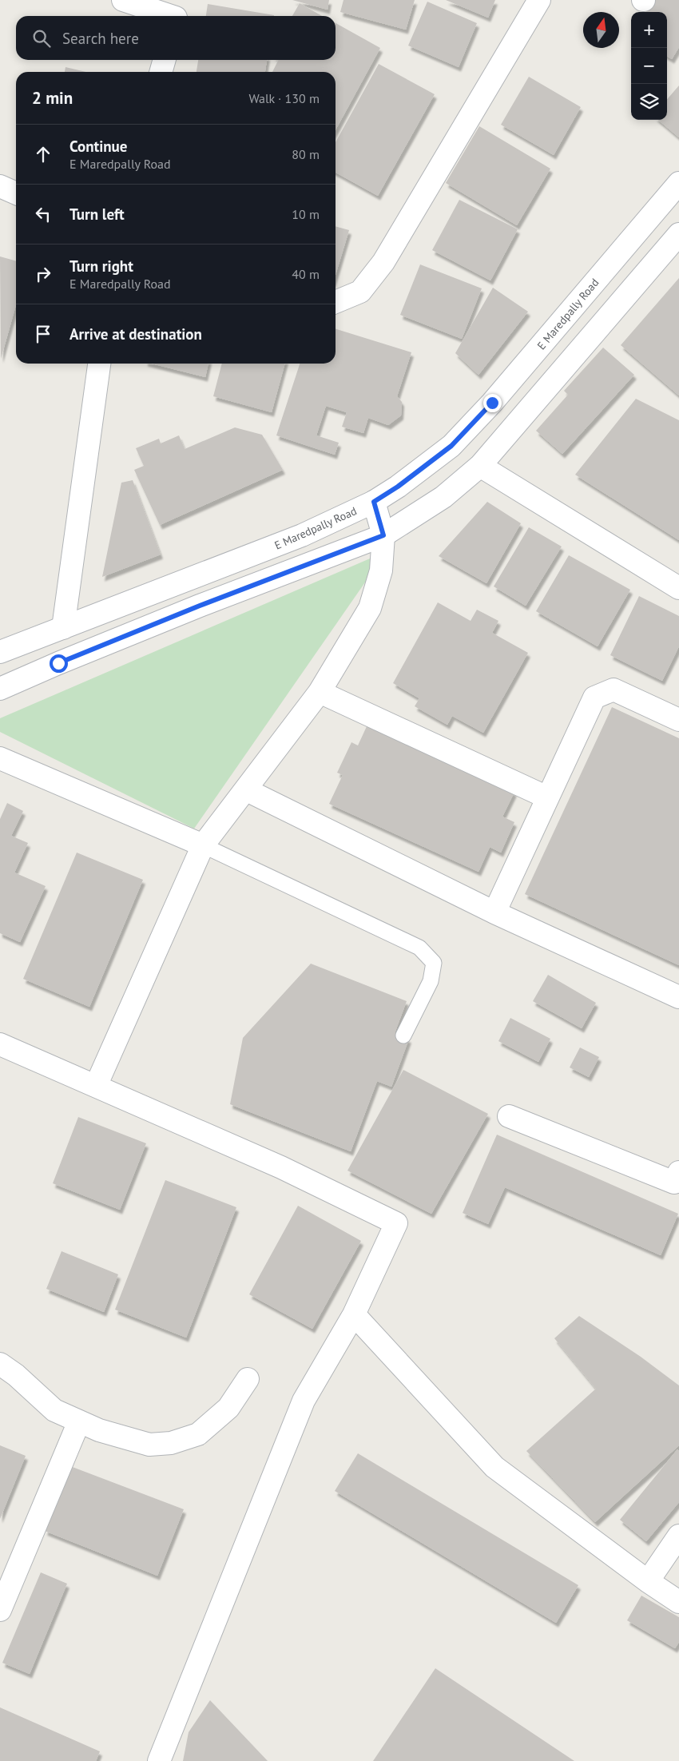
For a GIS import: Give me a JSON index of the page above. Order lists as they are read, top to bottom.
{
  "streets": {
    "street": ["E Maredpally Road"]
  },
  "north": "top",
  "page": {
    "map_buttons": ["+", "−"],
    "search": "Search here",
    "heading": ["2 min", "Walk · 130 m"],
    "list": [
      ["Continue", "E Maredpally Road", "80 m"],
      ["Turn left", "10 m"],
      ["Turn right", "E Maredpally Road", "40 m"],
      "Arrive at destination"
    ]
  }
}
